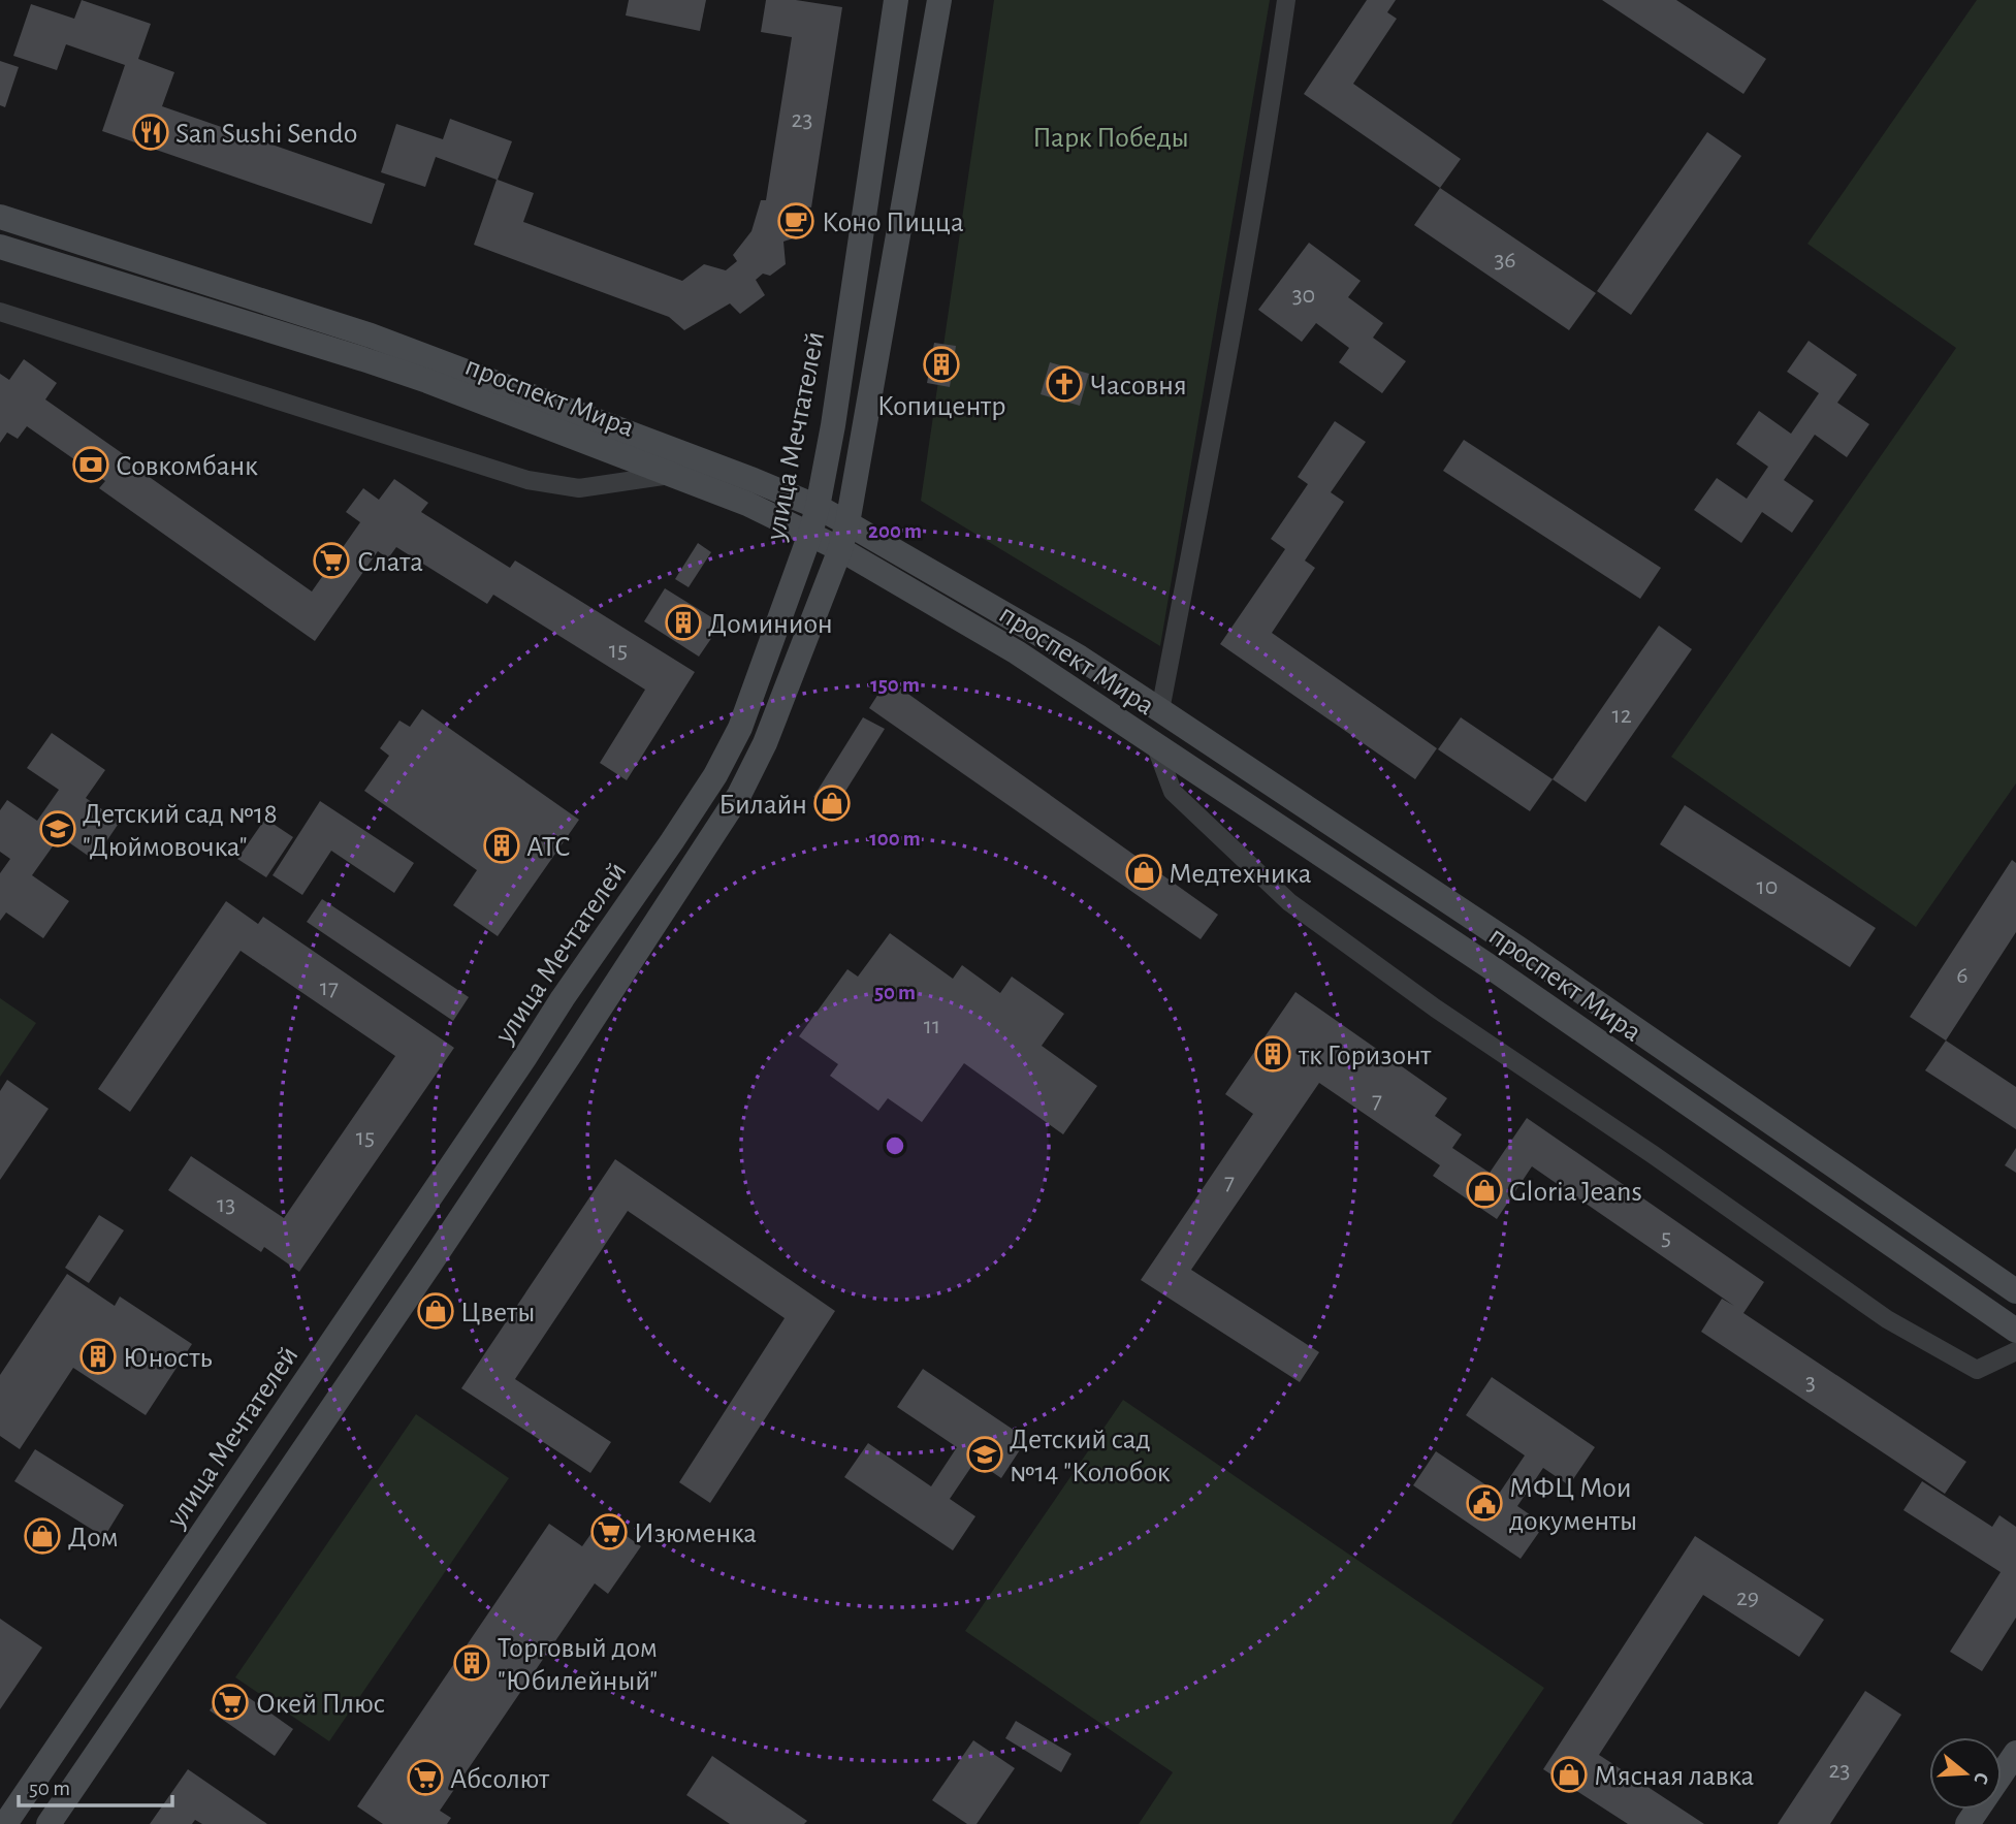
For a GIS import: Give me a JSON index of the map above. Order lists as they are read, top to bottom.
{
  "streets": {
    "street": ["проспект Мира", "улица Мечтателей"]
  },
  "crossings": [
    ["проспект Мира", "улица Мечтателей"]
  ],
  "parks": ["Парк Победы"],
  "places": {
    "restaurant": ["San Sushi Sendo"],
    "cafe": ["Коно Пицца"],
    "building": [
      "Копицентр",
      "Доминион",
      "АТС",
      "тк Горизонт",
      "Юность",
      "Торговый дом \"Юбилейный\""
    ],
    "church": ["Часовня"],
    "bank": ["Совкомбанк"],
    "supermarket": [
      "Слата",
      "Изюменка",
      "Окей Плюс",
      "Абсолют"
    ],
    "shop": [
      "Билайн",
      "Медтехника",
      "Gloria Jeans",
      "Цветы",
      "Дом",
      "Мясная лавка"
    ],
    "school or university": ["Детский сад №18 \"Дюймовочка\"", "Детский сад №14 \"Колобок"],
    "public building": ["МФЦ Мои документы"]
  },
  "house_numbers": [
    "23",
    "36",
    "30",
    "15",
    "12",
    "10",
    "6",
    "17",
    "11",
    "7",
    "15",
    "7",
    "13",
    "5",
    "3",
    "29",
    "23"
  ],
  "scale_bar": "50 m",
  "north": "right",
  "rings": [
    "200 m",
    "150 m",
    "100 m",
    "50 m"
  ]
}
